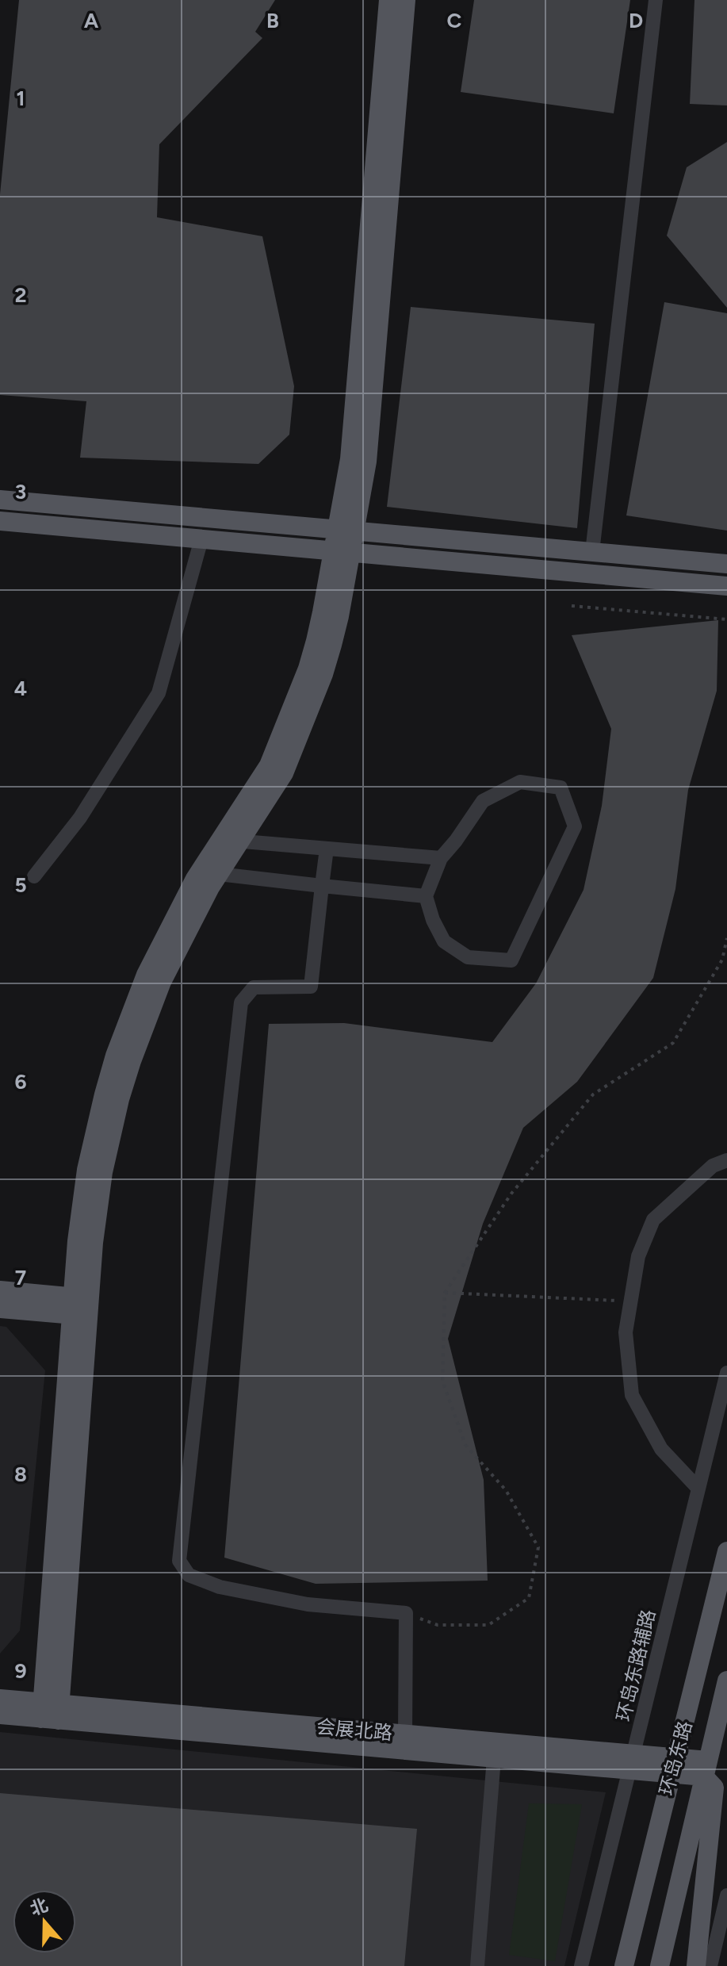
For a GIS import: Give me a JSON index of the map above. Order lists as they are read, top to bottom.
{
  "streets": {
    "main road": ["会展北路", "环岛东路"],
    "street": ["环岛东路辅路"]
  },
  "crossings": [
    ["环岛东路辅路", "会展北路"],
    ["会展北路", "环岛东路"]
  ],
  "north": "top",
  "grid": {
    "columns": [
      "A",
      "B",
      "C",
      "D"
    ],
    "rows": [
      "1",
      "2",
      "3",
      "4",
      "5",
      "6",
      "7",
      "8",
      "9"
    ]
  }
}
